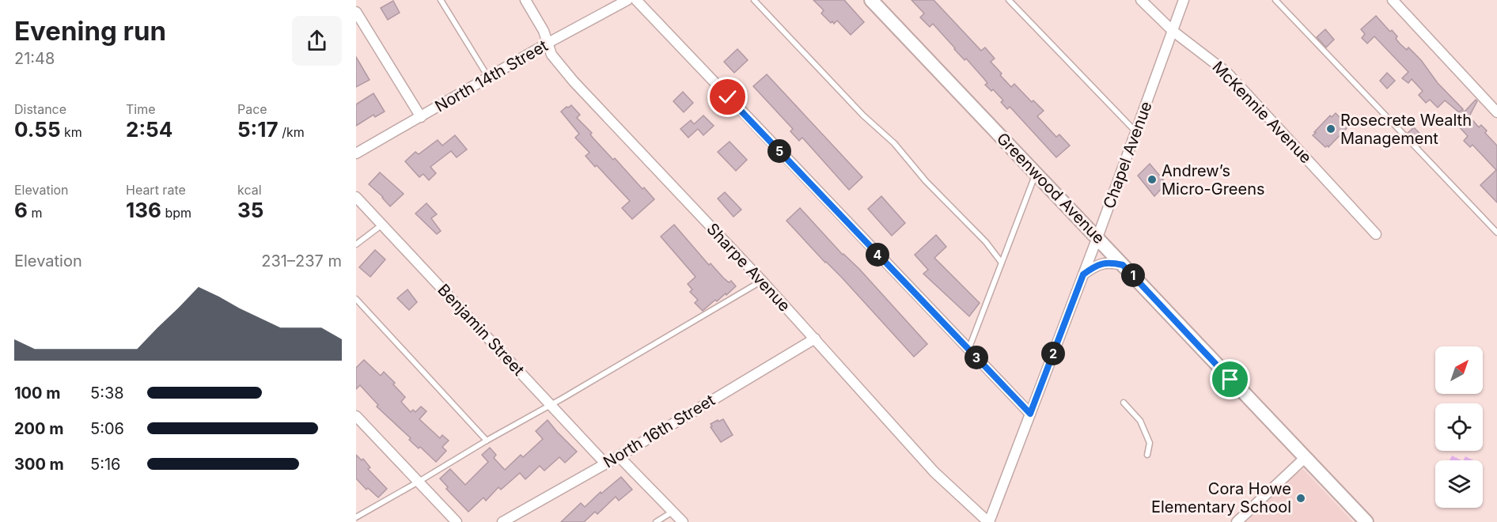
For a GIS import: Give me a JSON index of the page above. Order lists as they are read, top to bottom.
{
  "streets": {
    "street": [
      "North 14th Street",
      "McKennie Avenue",
      "Chapel Avenue",
      "Greenwood Avenue",
      "Sharpe Avenue",
      "Benjamin Street",
      "North 16th Street"
    ]
  },
  "crossings": [
    ["North 14th Street", "Sharpe Avenue"],
    ["McKennie Avenue", "Chapel Avenue"],
    ["Chapel Avenue", "Greenwood Avenue"],
    ["Chapel Avenue", "Sharpe Avenue"],
    ["Sharpe Avenue", "North 16th Street"],
    ["Benjamin Street", "North 16th Street"]
  ],
  "places": ["Rosecrete Wealth Management", "Andrew’s Micro-Greens", "Cora Howe Elementary School"],
  "north": "top right",
  "page": {
    "heading": ["Evening run", "21:48"],
    "stats": [
      ["Distance", "0.55 km"],
      ["Time", "2:54"],
      ["Pace", "5:17 /km"],
      ["Elevation", "6 m"],
      ["Heart rate", "136 bpm"],
      ["kcal", "35"]
    ],
    "pins": [
      "5",
      "4",
      "1",
      "2",
      "3"
    ],
    "chart": ["Elevation", "231–237 m"],
    "list": [
      {
        "name": "100 m",
        "note": "5:38"
      },
      {
        "name": "200 m",
        "note": "5:06"
      },
      {
        "name": "300 m",
        "note": "5:16"
      }
    ]
  }
}
